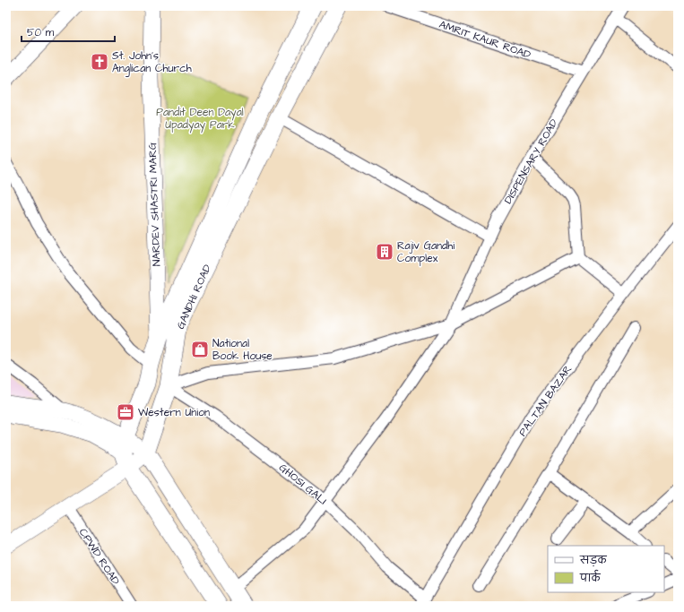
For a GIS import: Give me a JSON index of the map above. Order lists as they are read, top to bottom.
{
  "streets": {
    "main road": ["GANDHI ROAD"],
    "street": [
      "AMRIT KAUR ROAD",
      "DISPENSARY ROAD",
      "NARDEV SHASTRI MARG",
      "PALTAN BAZAR",
      "GHOSI GALI",
      "CPWD ROAD"
    ]
  },
  "crossings": [
    ["AMRIT KAUR ROAD", "DISPENSARY ROAD"],
    ["DISPENSARY ROAD", "GHOSI GALI"],
    ["NARDEV SHASTRI MARG", "GANDHI ROAD"],
    ["GANDHI ROAD", "GHOSI GALI"],
    ["PALTAN BAZAR", "GHOSI GALI"]
  ],
  "parks": ["Pandit Deen Dayal Upadyay Park"],
  "places": {
    "church": ["St. John's Anglican Church"],
    "building": ["Rajiv Gandhi Complex"],
    "shop": ["National Book House"],
    "office": ["Western Union"]
  },
  "legend": ["सड़क", "पार्क"],
  "scale_bar": "50 m"
}
